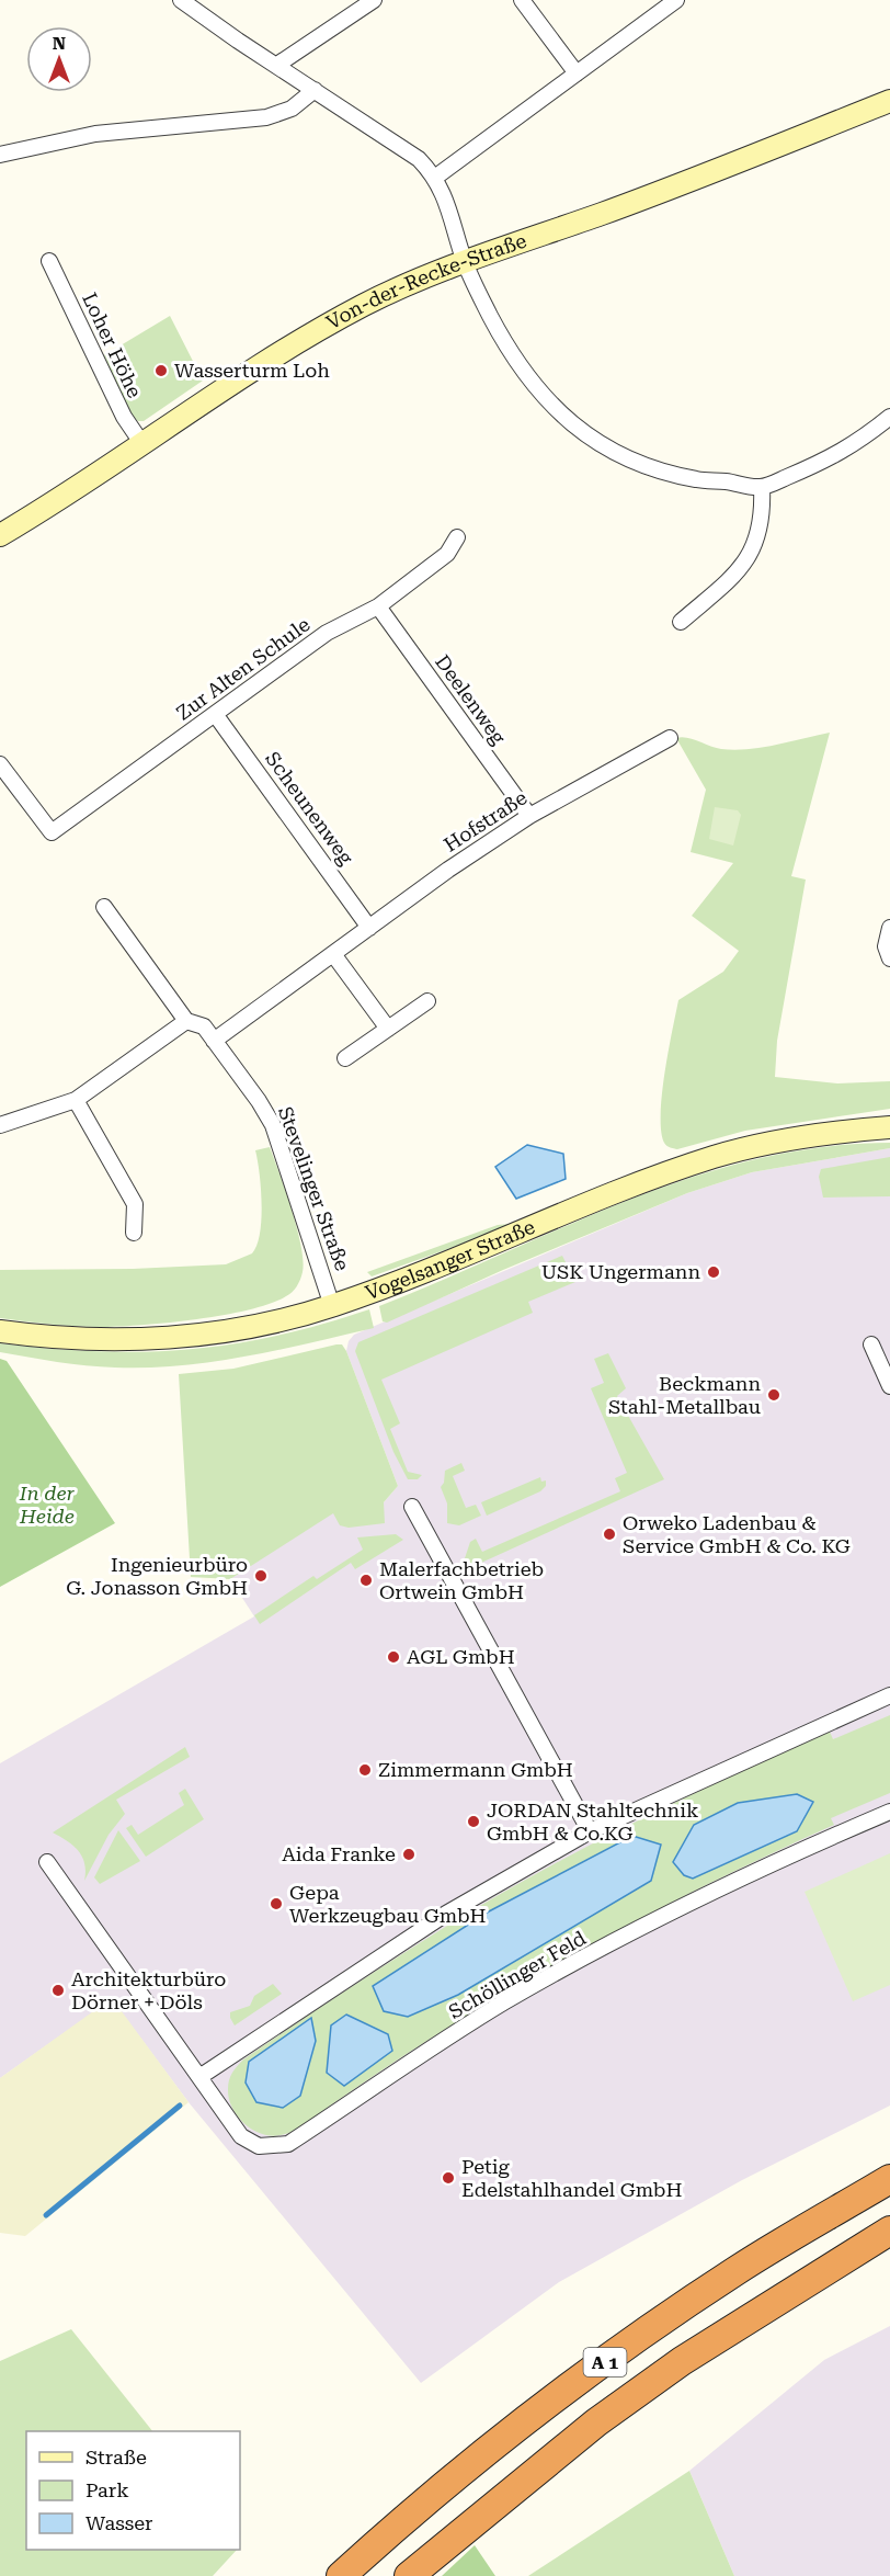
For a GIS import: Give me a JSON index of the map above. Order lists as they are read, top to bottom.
{
  "streets": {
    "highway": ["A 1"],
    "street": [
      "Von-der-Recke-Straße",
      "Loher Höhe",
      "Zur Alten Schule",
      "Deelenweg",
      "Scheunenweg",
      "Hofstraße",
      "Stevelinger Straße",
      "Vogelsanger Straße",
      "Schöllinger Feld"
    ]
  },
  "crossings": [
    ["Von-der-Recke-Straße", "Loher Höhe"],
    ["Zur Alten Schule", "Deelenweg"],
    ["Zur Alten Schule", "Scheunenweg"],
    ["Deelenweg", "Hofstraße"],
    ["Scheunenweg", "Hofstraße"],
    ["Hofstraße", "Stevelinger Straße"],
    ["Stevelinger Straße", "Vogelsanger Straße"]
  ],
  "parks": ["In der Heide"],
  "places": [
    "Wasserturm Loh",
    "USK Ungermann",
    "Beckmann Stahl-Metallbau",
    "Orweko Ladenbau & Service GmbH & Co. KG",
    "Ingenieurbüro G. Jonasson GmbH",
    "Malerfachbetrieb Ortwein GmbH",
    "AGL GmbH",
    "Zimmermann GmbH",
    "JORDAN Stahltechnik GmbH & Co.KG",
    "Aida Franke",
    "Gepa Werkzeugbau GmbH",
    "Architekturbüro Dörner + Döls",
    "Petig Edelstahlhandel GmbH"
  ],
  "legend": ["Straße", "Park", "Wasser"],
  "north": "top"
}
